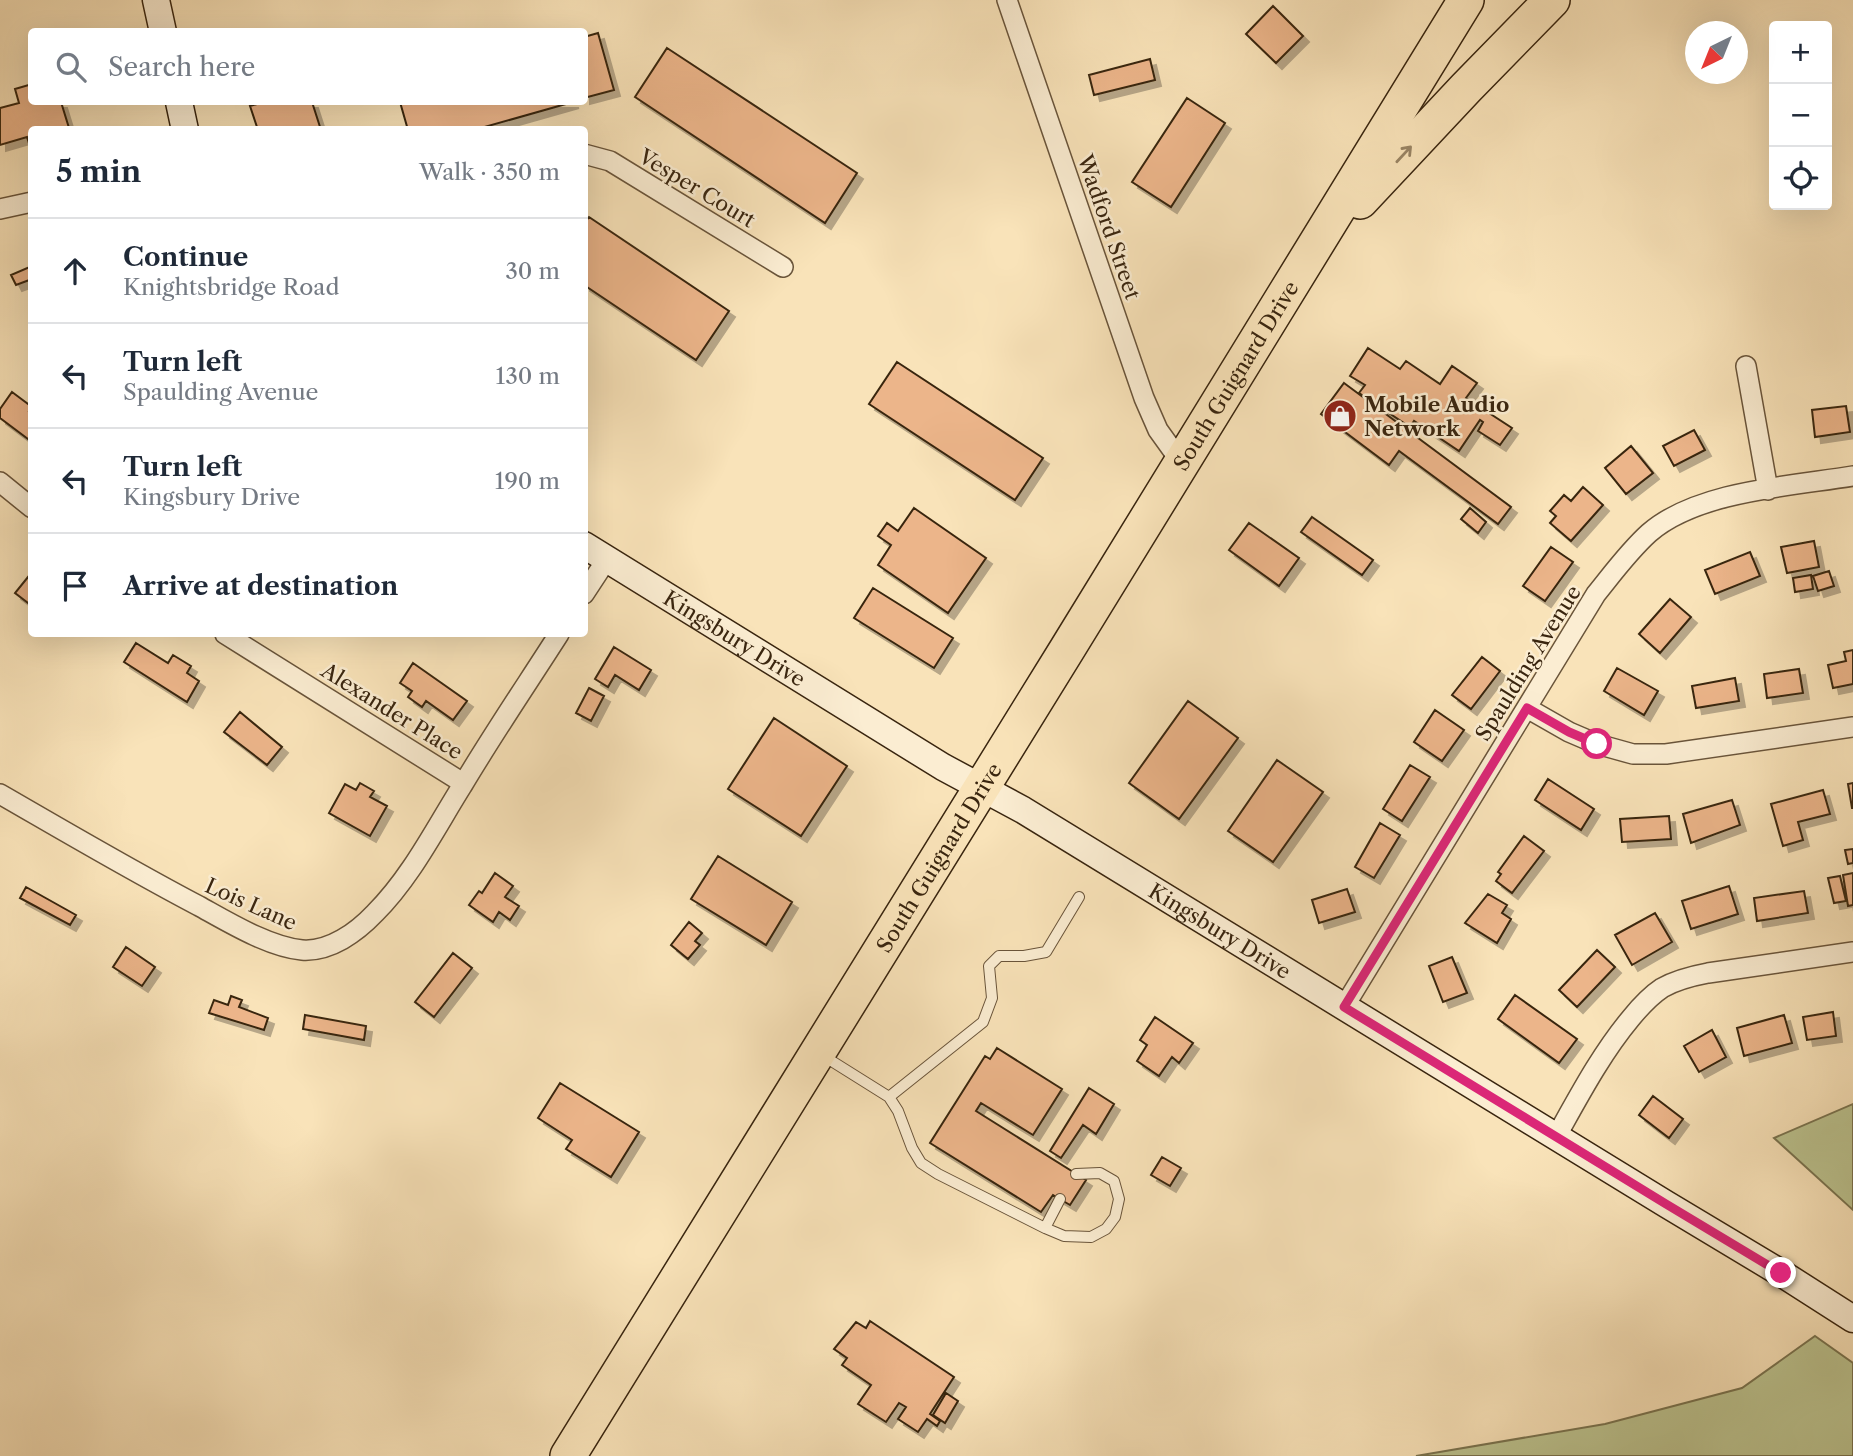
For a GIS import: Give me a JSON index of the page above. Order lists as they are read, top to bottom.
{
  "streets": {
    "highway": ["South Guignard Drive"],
    "street": [
      "Vesper Court",
      "Wadford Street",
      "Kingsbury Drive",
      "Spaulding Avenue",
      "Alexander Place",
      "Lois Lane"
    ]
  },
  "crossings": [
    ["Wadford Street", "South Guignard Drive"],
    ["South Guignard Drive", "Kingsbury Drive"],
    ["Kingsbury Drive", "Spaulding Avenue"],
    ["Alexander Place", "Lois Lane"]
  ],
  "places": {
    "shop": ["Mobile Audio Network"]
  },
  "north": "bottom left",
  "page": {
    "map_buttons": ["+", "−"],
    "search": "Search here",
    "heading": ["5 min", "Walk · 350 m"],
    "list": [
      ["Continue", "Knightsbridge Road", "30 m"],
      ["Turn left", "Spaulding Avenue", "130 m"],
      ["Turn left", "Kingsbury Drive", "190 m"],
      "Arrive at destination"
    ]
  }
}
